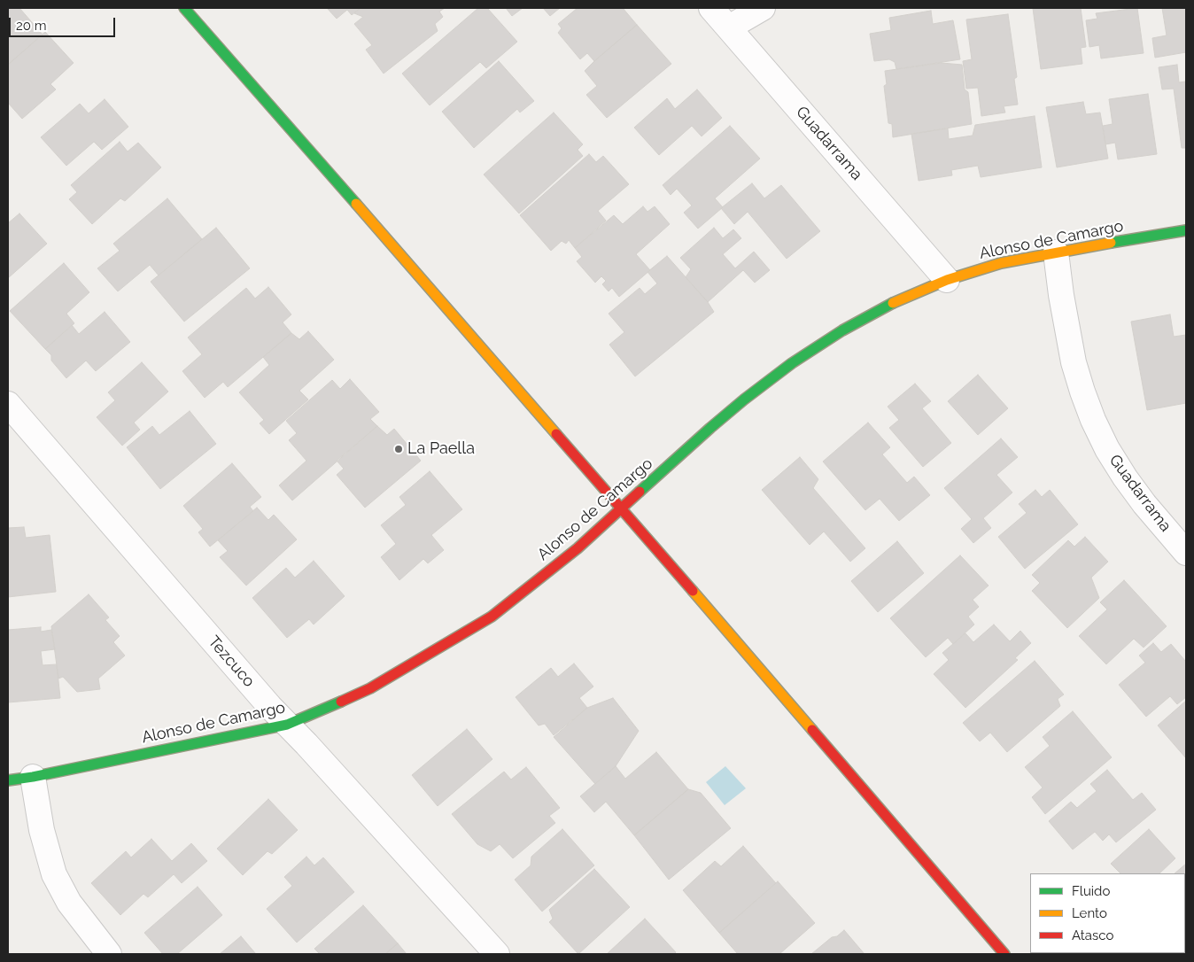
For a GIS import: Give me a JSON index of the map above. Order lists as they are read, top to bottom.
{
  "streets": {
    "street": ["Guadarrama", "Alonso de Camargo", "Tezcuco"]
  },
  "crossings": [
    ["Guadarrama", "Alonso de Camargo"],
    ["Alonso de Camargo", "Tezcuco"]
  ],
  "places": ["La Paella"],
  "legend": ["Fluido", "Lento", "Atasco"],
  "scale_bar": "20 m"
}
